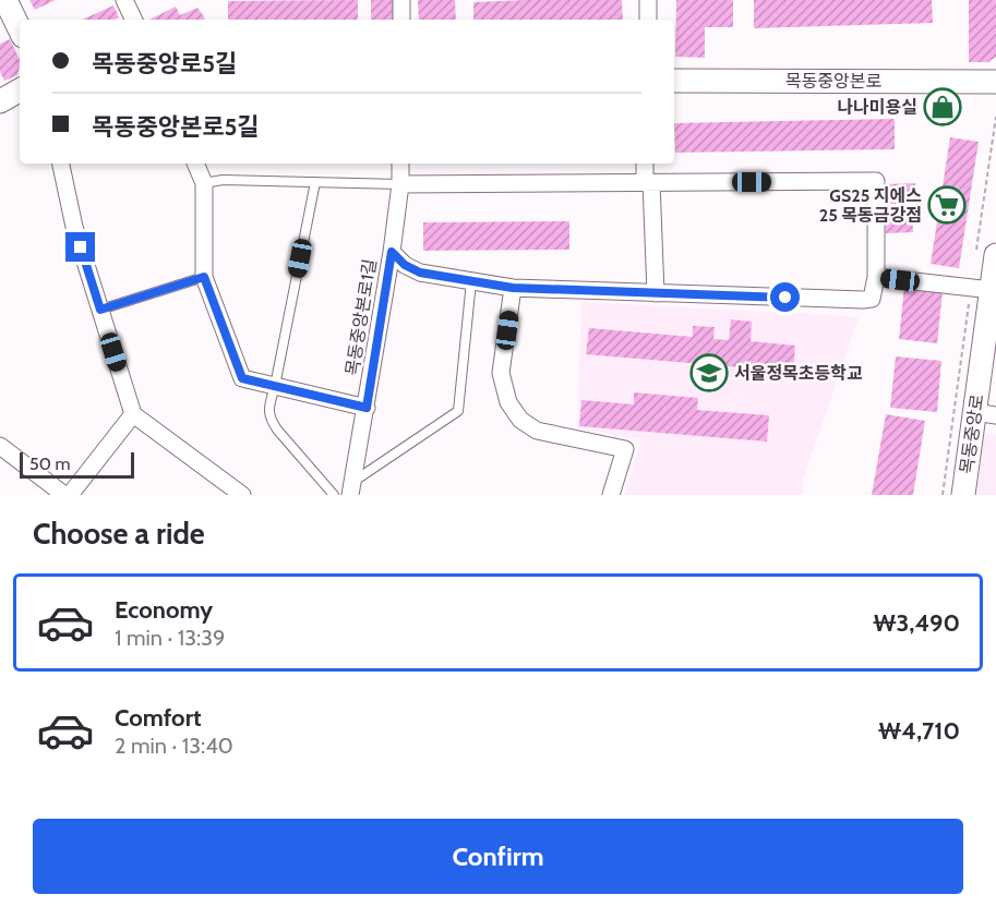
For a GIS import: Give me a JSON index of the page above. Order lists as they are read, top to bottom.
{
  "streets": {
    "street": ["목동중앙본로", "목동중앙본로1길", "목동중앙로"]
  },
  "places": {
    "shop": ["나나미용실"],
    "supermarket": ["GS25 지에스 25 목동금강점"],
    "school or university": ["서울정목초등학교"]
  },
  "scale_bar": "50 m",
  "page": {
    "banner": ["목동중앙로5길", "목동중앙본로5길"],
    "scale": "50 m",
    "heading": "Choose a ride",
    "list": [
      {
        "name": "Economy",
        "note": "1 min · 13:39",
        "value": "₩3,490"
      },
      {
        "name": "Comfort",
        "note": "2 min · 13:40",
        "value": "₩4,710"
      }
    ],
    "buttons": "Confirm"
  }
}
